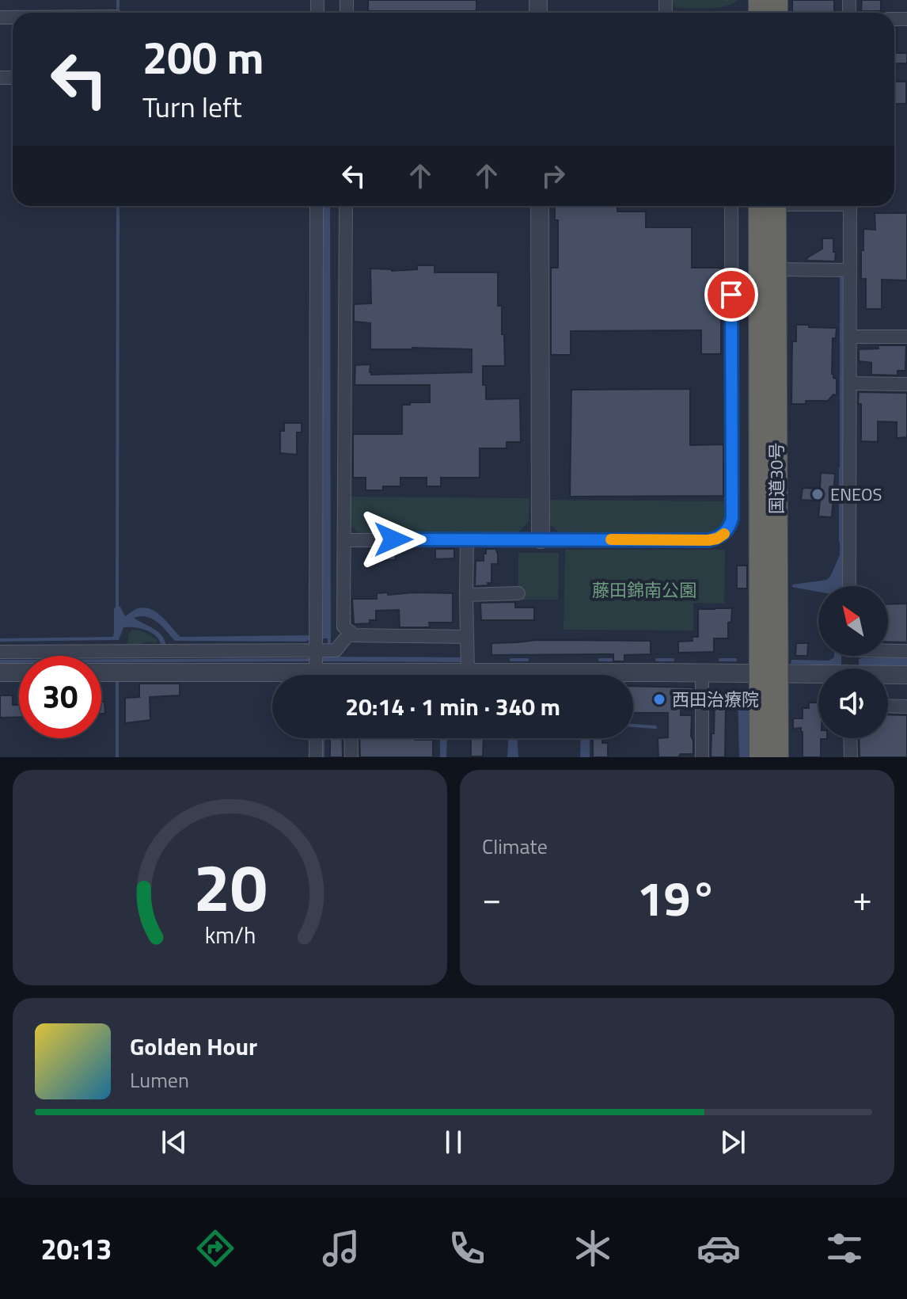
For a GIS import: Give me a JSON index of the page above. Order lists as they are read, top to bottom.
{
  "streets": {
    "highway": ["国道30号"]
  },
  "parks": ["藤田錦南公園"],
  "places": ["ENEOS", "西田治療院"],
  "north": "top left",
  "page": {
    "turn": ["200 m", "Turn left"],
    "limit": "30",
    "trip": "20:14 · 1 min · 340 m",
    "tile": "Climate",
    "heat": ["−", "19°", "+"],
    "song": ["Golden Hour", "Lumen"],
    "tabs": "20:13",
    "gauge": ["20", "km/h"]
  }
}
